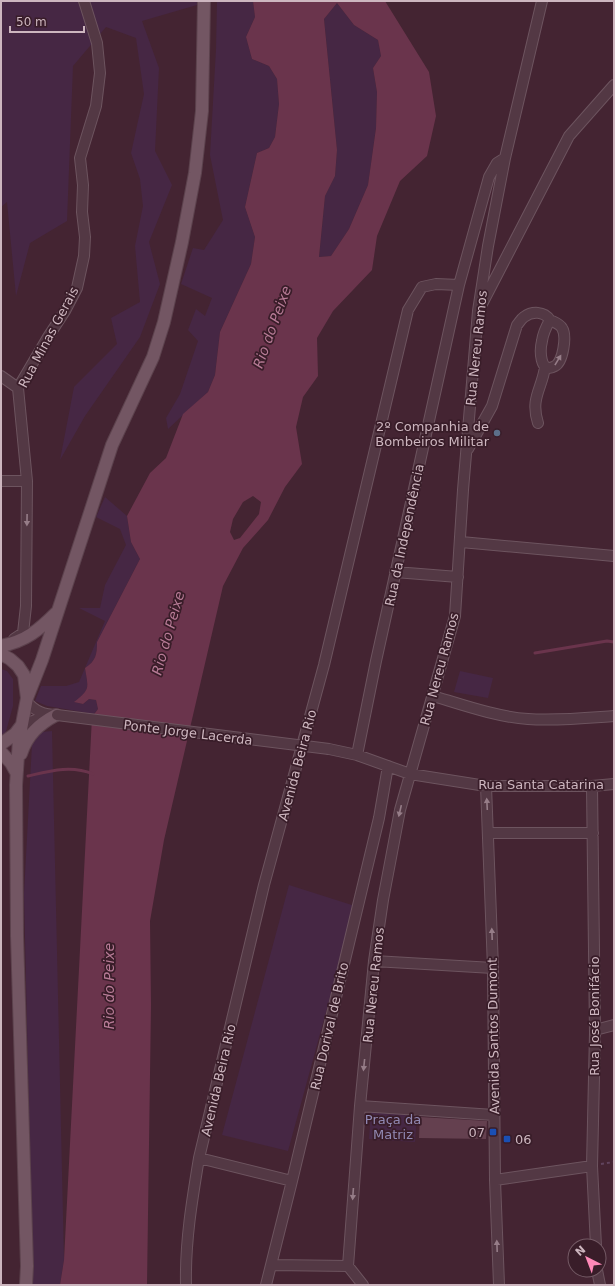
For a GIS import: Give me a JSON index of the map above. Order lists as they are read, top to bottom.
{
  "streets": {
    "street": [
      "Rua Minas Gerais",
      "Rua Nereu Ramos",
      "Rua da Independência",
      "Ponte Jorge Lacerda",
      "Avenida Beira Rio",
      "Rua Santa Catarina",
      "Rua José Bonifácio",
      "Rua Dorival de Brito",
      "Avenida Santos Dumont"
    ]
  },
  "crossings": [
    ["Rua Nereu Ramos", "Rua da Independência"],
    ["Rua Nereu Ramos", "Rua Santa Catarina"],
    ["Rua da Independência", "Avenida Beira Rio"],
    ["Rua da Independência", "Rua Santa Catarina"],
    ["Ponte Jorge Lacerda", "Rua Santa Catarina"],
    ["Rua Santa Catarina", "Rua José Bonifácio"],
    ["Rua Santa Catarina", "Rua Dorival de Brito"],
    ["Rua Santa Catarina", "Avenida Santos Dumont"]
  ],
  "one_way": ["Rua Nereu Ramos", "Avenida Santos Dumont"],
  "water": ["Rio do Peixe"],
  "parks": ["Praça da Matriz"],
  "places": {
    "other": ["2º Companhia de Bombeiros Militar"],
    "transit": ["07", "06"]
  },
  "scale_bar": "50 m",
  "north": "top left"
}
